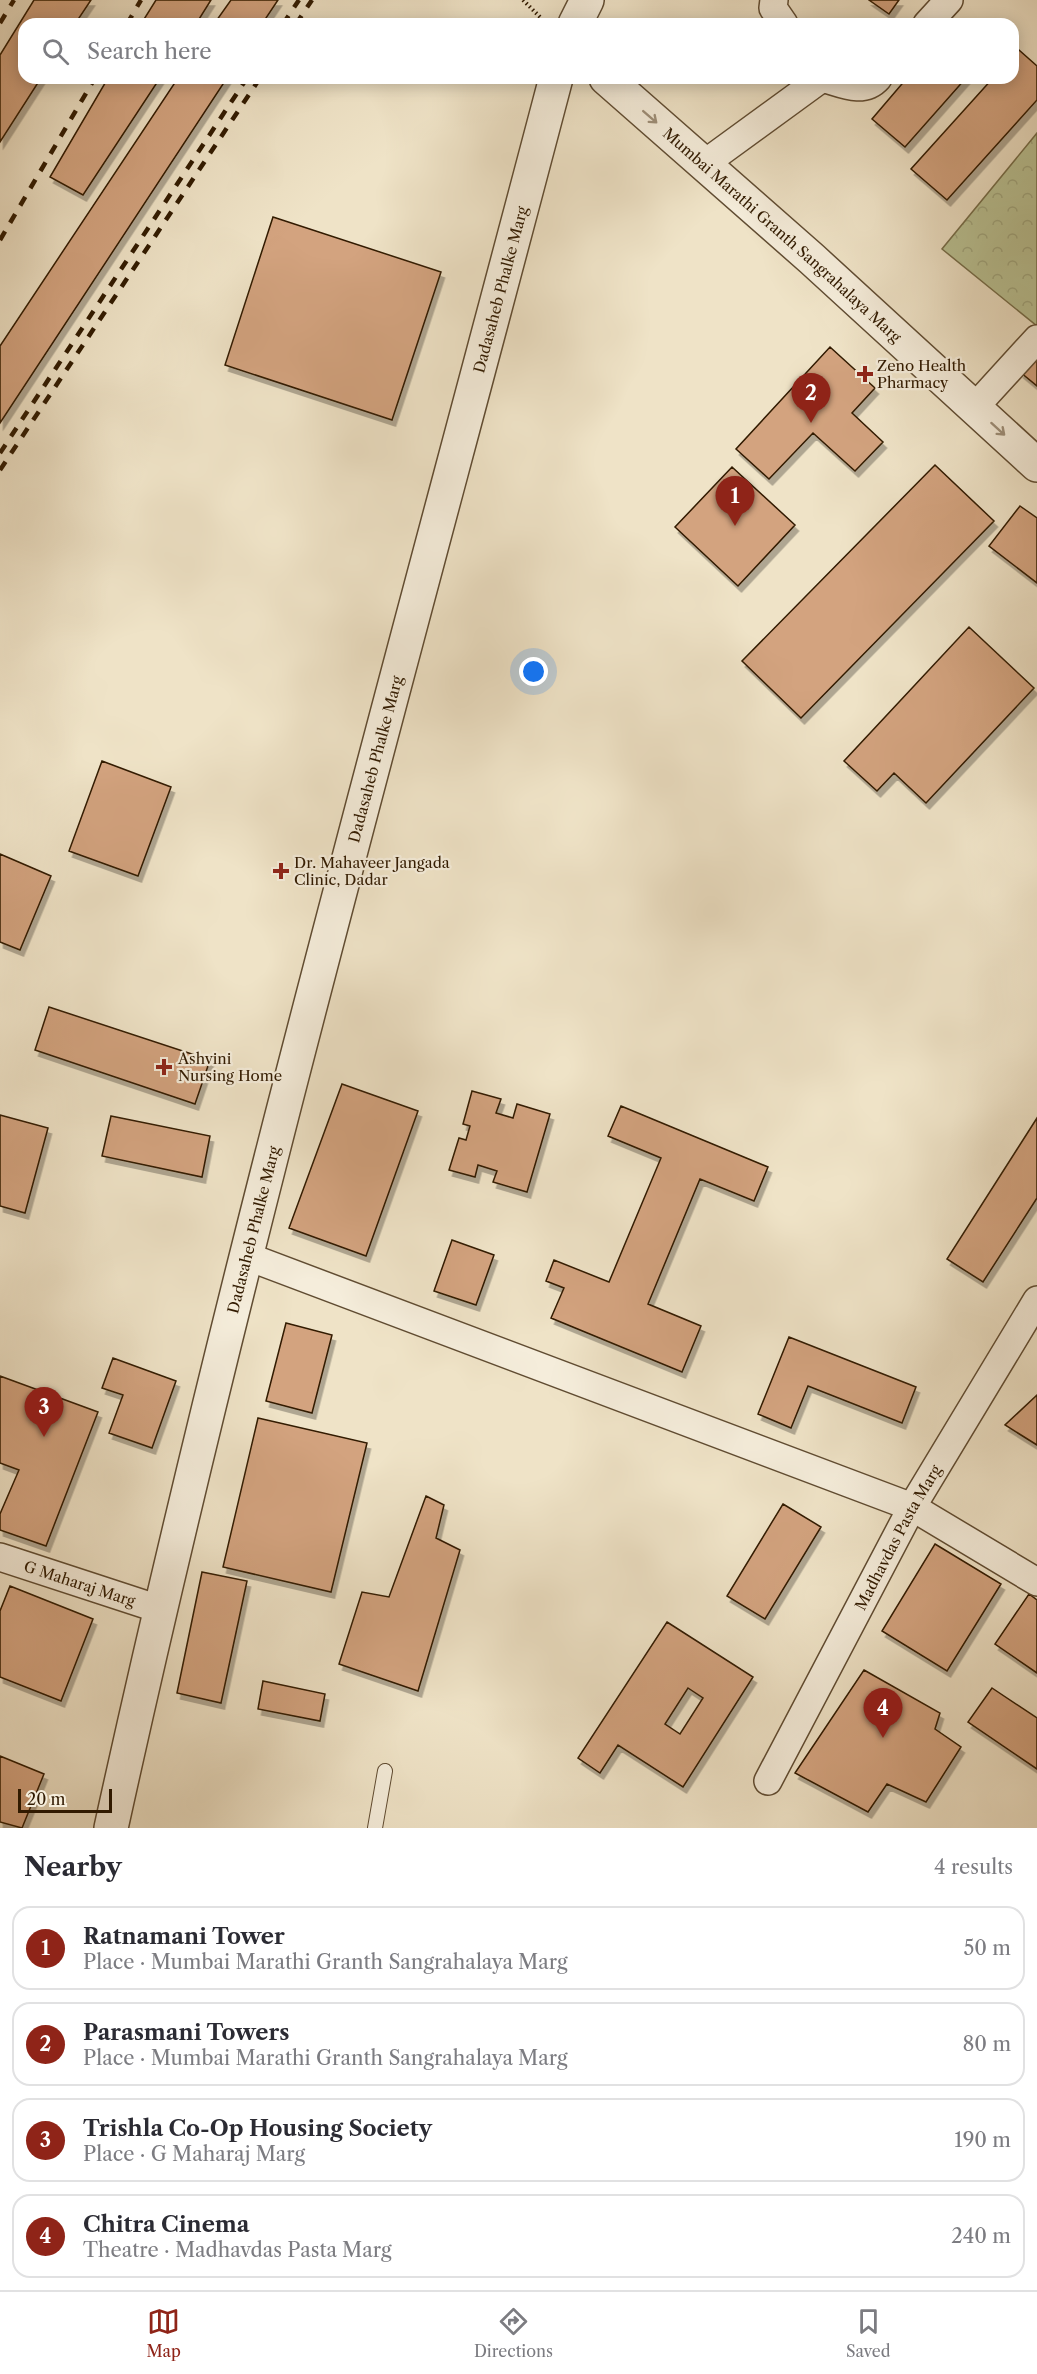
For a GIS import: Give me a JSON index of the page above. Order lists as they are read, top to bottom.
{
  "streets": {
    "street": [
      "Mumbai Marathi Granth Sangrahalaya Marg",
      "Dadasaheb Phalke Marg",
      "Madhavdas Pasta Marg",
      "G Maharaj Marg"
    ]
  },
  "crossings": [
    ["Dadasaheb Phalke Marg", "G Maharaj Marg"]
  ],
  "one_way": ["Mumbai Marathi Granth Sangrahalaya Marg"],
  "places": {
    "health": ["Zeno Health Pharmacy", "Dr. Mahaveer Jangada Clinic, Dadar", "Ashvini Nursing Home"]
  },
  "scale_bar": "20 m",
  "page": {
    "search": "Search here",
    "pins": [
      "2",
      "1",
      "3",
      "4"
    ],
    "scale": "20 m",
    "heading": ["Nearby", "4 results"],
    "list": [
      {
        "mark": "1",
        "name": "Ratnamani Tower",
        "note": "Place · Mumbai Marathi Granth Sangrahalaya Marg",
        "value": "50 m"
      },
      {
        "mark": "2",
        "name": "Parasmani Towers",
        "note": "Place · Mumbai Marathi Granth Sangrahalaya Marg",
        "value": "80 m"
      },
      {
        "mark": "3",
        "name": "Trishla Co-Op Housing Society",
        "note": "Place · G Maharaj Marg",
        "value": "190 m"
      },
      {
        "mark": "4",
        "name": "Chitra Cinema",
        "note": "Theatre · Madhavdas Pasta Marg",
        "value": "240 m"
      }
    ],
    "nav": ["Map", "Directions", "Saved"]
  }
}
